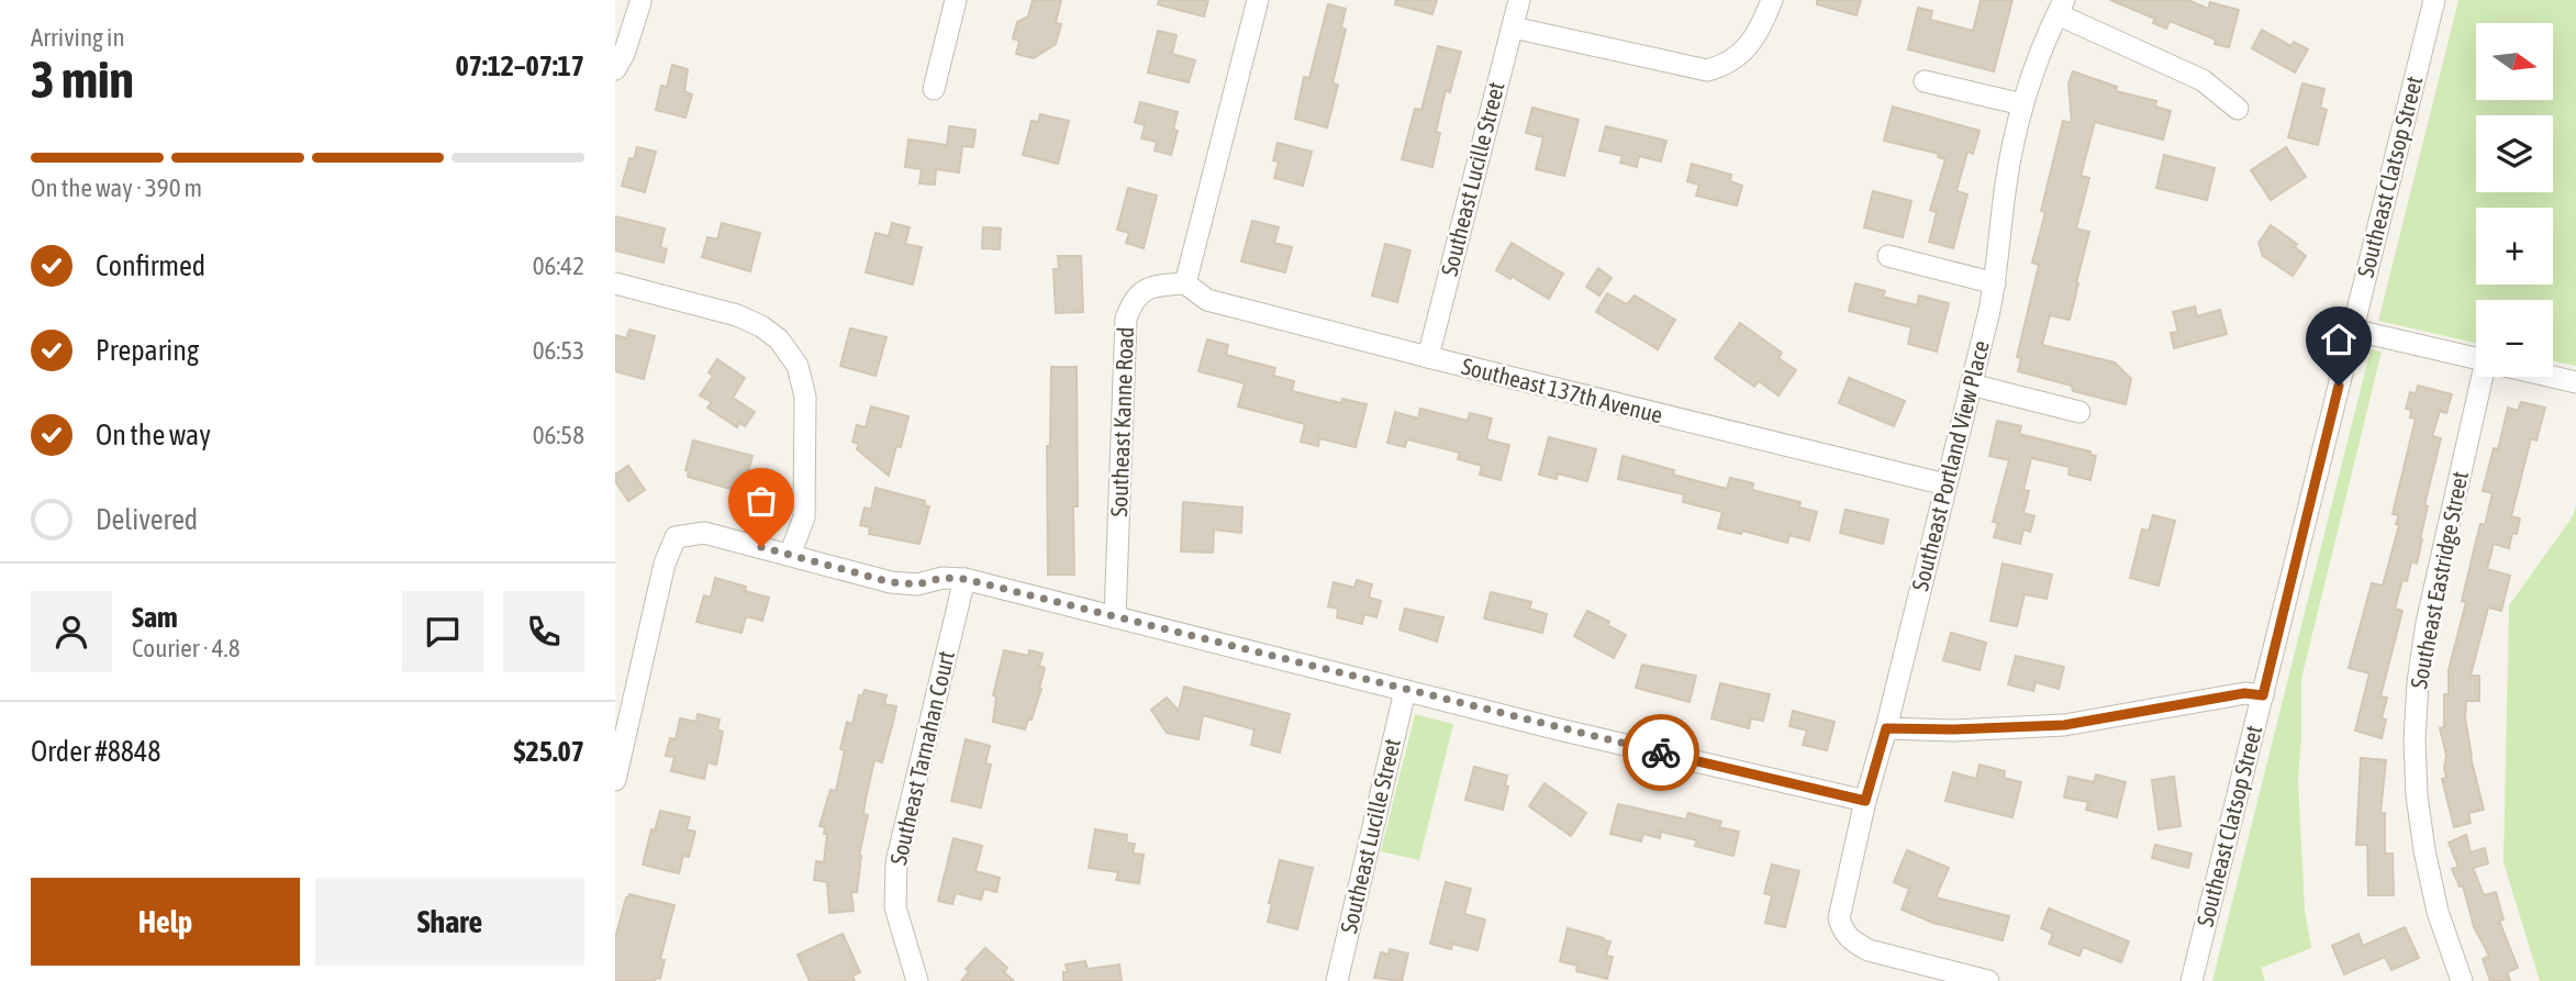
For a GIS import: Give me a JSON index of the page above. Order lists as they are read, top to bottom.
{
  "streets": {
    "street": [
      "Southeast Clatsop Street",
      "Southeast Lucille Street",
      "Southeast 137th Avenue",
      "Southeast Kanne Road",
      "Southeast Portland View Place",
      "Southeast Eastridge Street",
      "Southeast Tarnahan Court"
    ]
  },
  "crossings": [
    ["Southeast Lucille Street", "Southeast 137th Avenue"],
    ["Southeast 137th Avenue", "Southeast Kanne Road"],
    ["Southeast 137th Avenue", "Southeast Portland View Place"]
  ],
  "north": "right",
  "page": {
    "heading": ["3 min", "Arriving in", "07:12–07:17"],
    "panel": [
      "Sam",
      "Courier · 4.8",
      "Order #8848",
      "$25.07"
    ],
    "map_buttons": ["+", "−"],
    "bar": "On the way · 390 m",
    "list": [
      ["Confirmed", "06:42"],
      ["Preparing", "06:53"],
      ["On the way", "06:58"],
      "Delivered"
    ],
    "buttons": ["Help", "Share"]
  }
}
